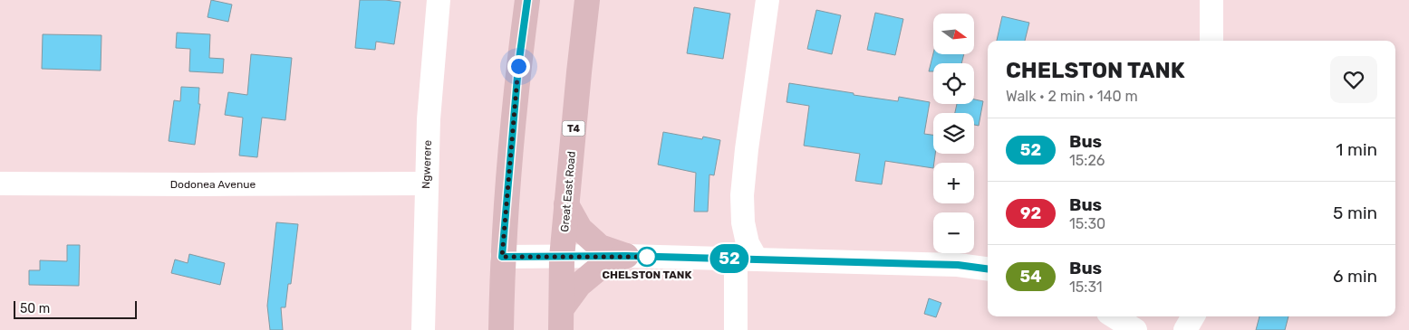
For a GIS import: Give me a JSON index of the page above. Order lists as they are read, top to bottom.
{
  "streets": {
    "main road": ["T4", "Great East Road"],
    "street": ["Ngwerere", "Dodonea Avenue"]
  },
  "crossings": [
    ["Ngwerere", "Dodonea Avenue"]
  ],
  "places": ["CHELSTON TANK"],
  "lines": ["bus line 52"],
  "scale_bar": "50 m",
  "north": "right",
  "page": {
    "on_map": "52",
    "map_buttons": ["+", "−"],
    "heading": ["CHELSTON TANK", "Walk · 2 min · 140 m"],
    "list": [
      {
        "mark": "52",
        "name": "Bus",
        "note": "15:26",
        "value": "1 min"
      },
      {
        "mark": "92",
        "name": "Bus",
        "note": "15:30",
        "value": "5 min"
      },
      {
        "mark": "54",
        "name": "Bus",
        "note": "15:31",
        "value": "6 min"
      }
    ],
    "scale": "50 m"
  }
}
